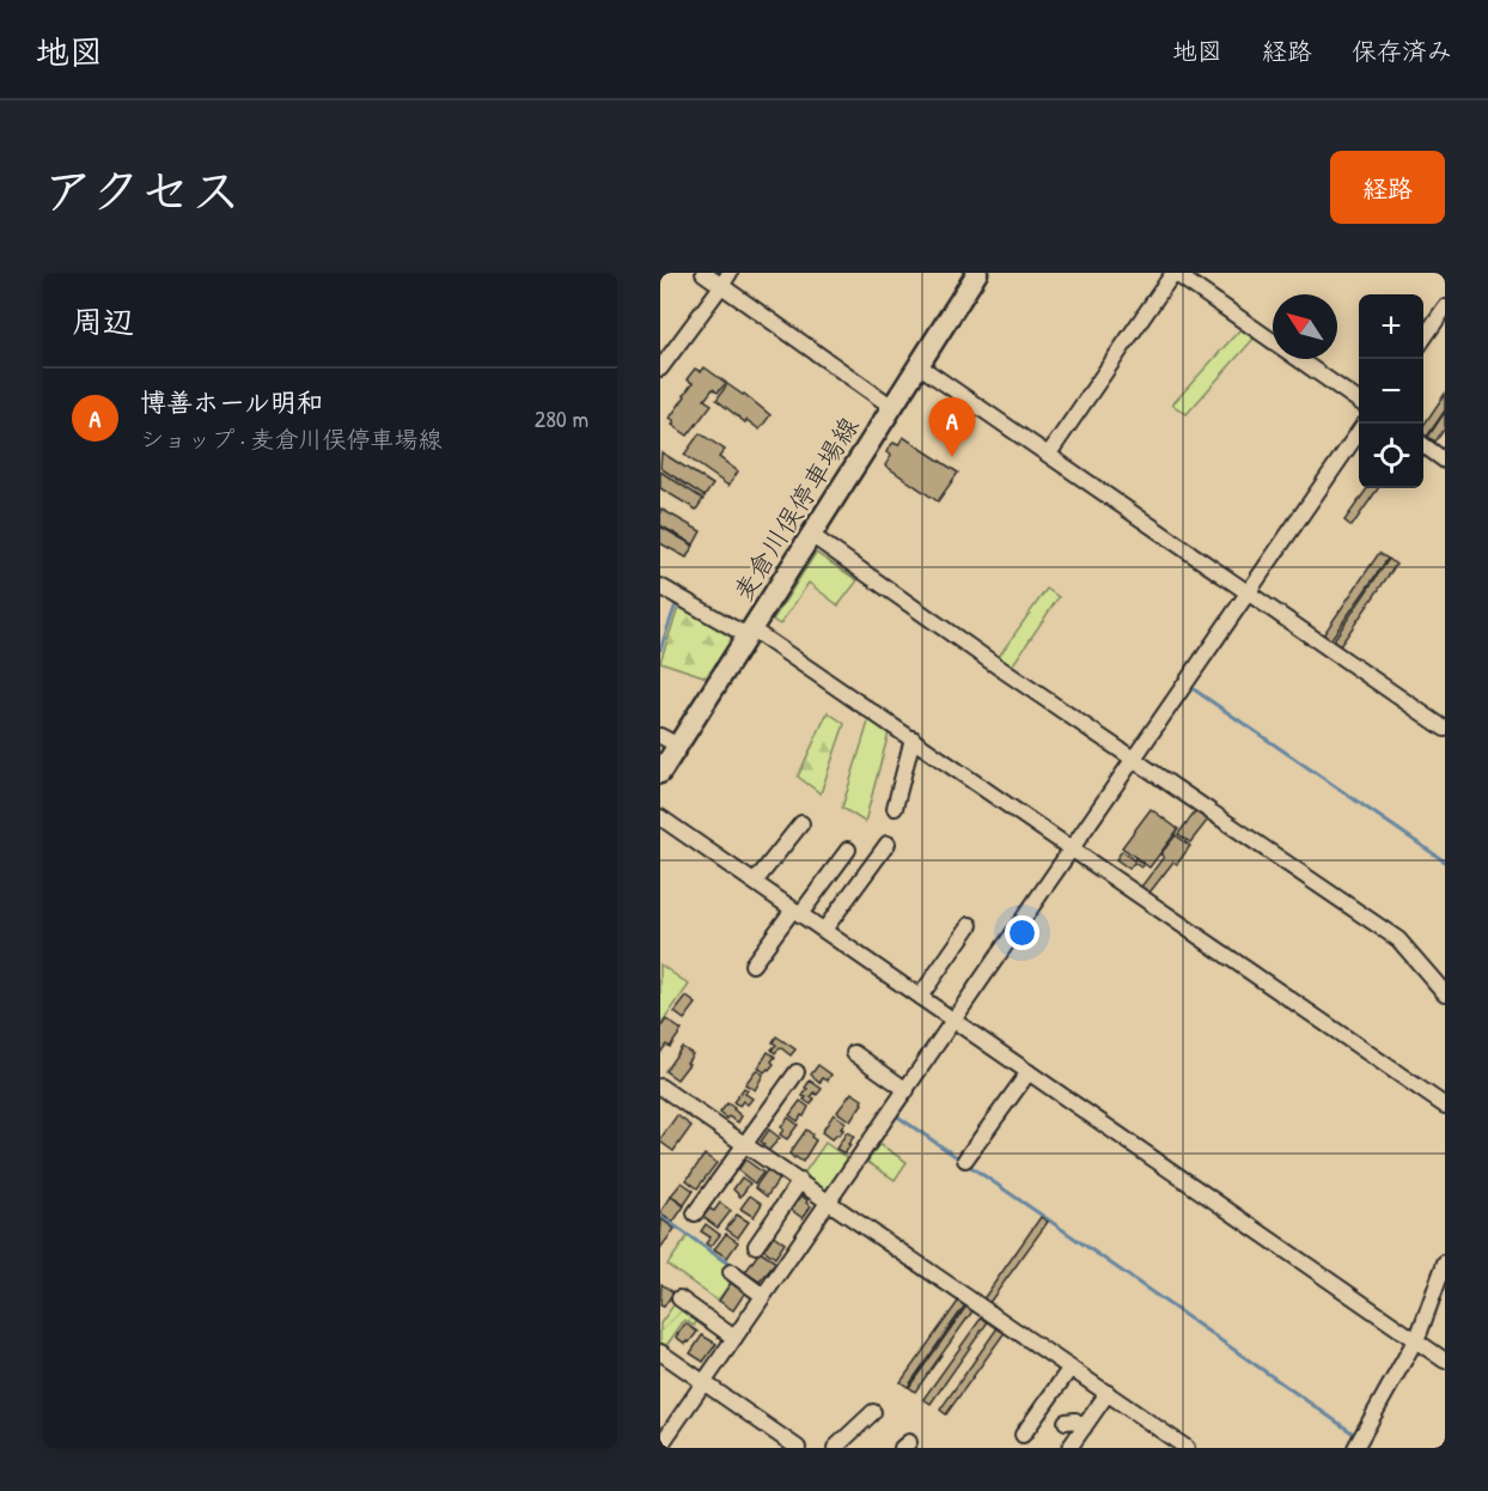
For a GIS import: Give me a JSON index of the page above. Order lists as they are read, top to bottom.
{
  "streets": {
    "main road": ["麦倉川俣停車場線"]
  },
  "north": "top left",
  "page": {
    "header": "地図",
    "nav": ["地図", "経路", "保存済み"],
    "title": "アクセス",
    "buttons": "経路",
    "heading": "周辺",
    "map_buttons": ["+", "−"],
    "list": [
      {
        "mark": "A",
        "name": "博善ホール明和",
        "note": "ショップ · 麦倉川俣停車場線",
        "value": "280 m"
      }
    ],
    "pins": "A"
  }
}
